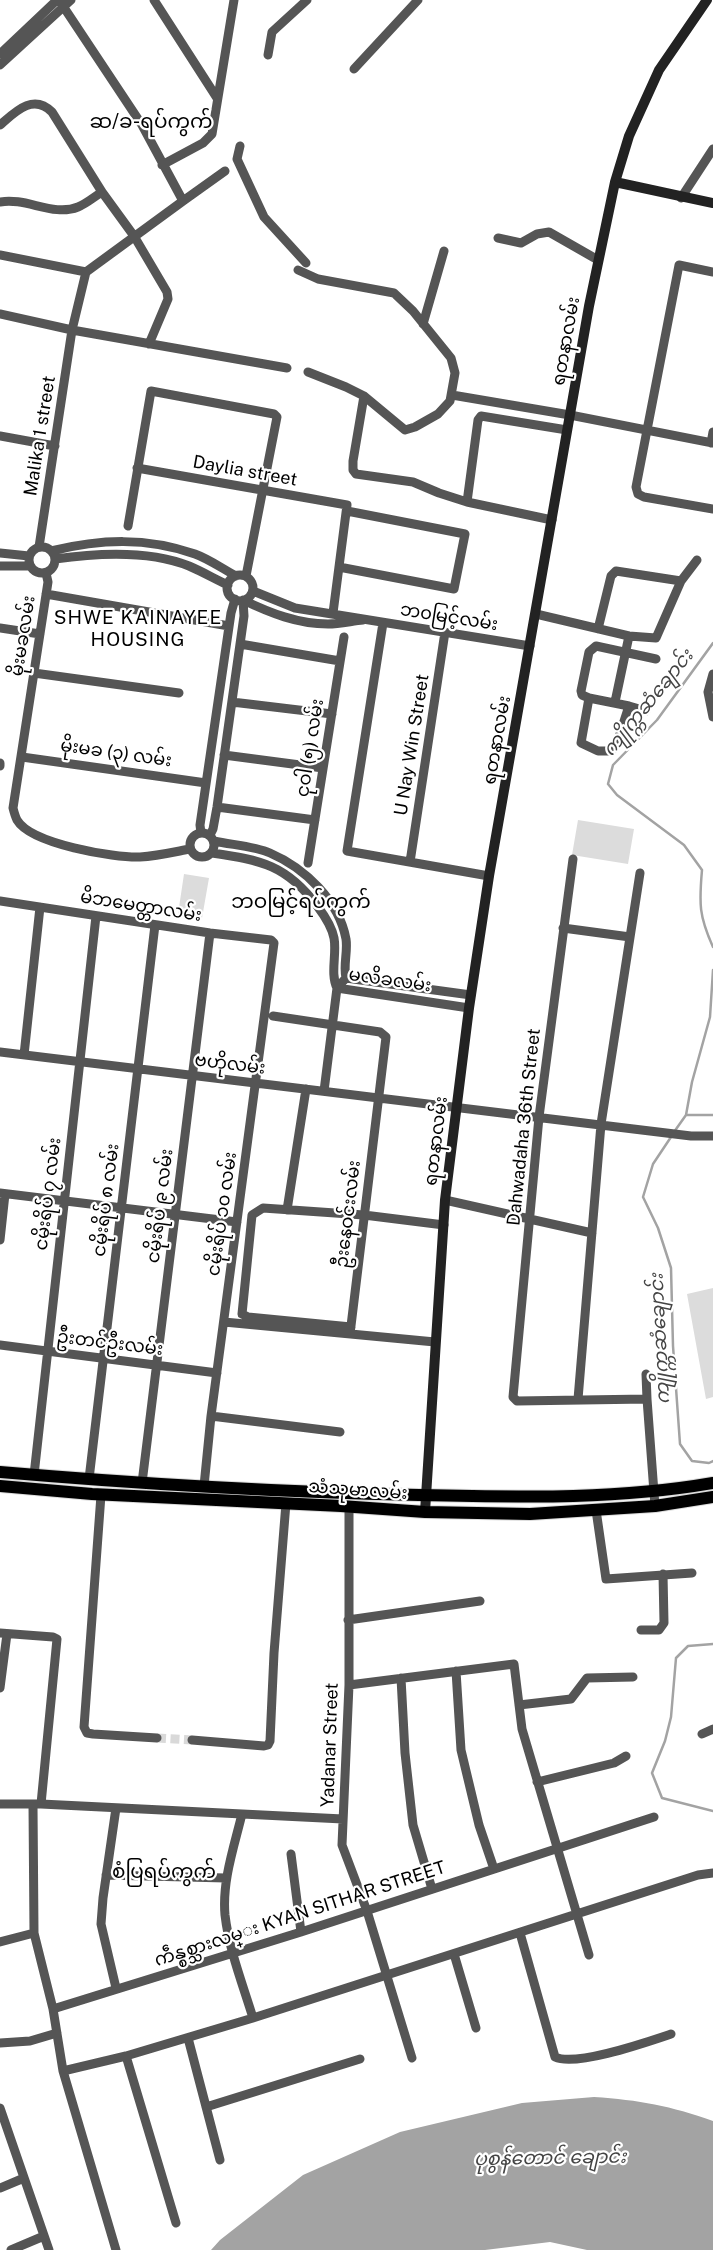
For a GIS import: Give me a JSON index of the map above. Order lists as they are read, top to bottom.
{
  "streets": {
    "main road": ["ရတနာလမ်း", "သံသုမာလမ်း"],
    "street": [
      "Malika 1 street",
      "Daylia street",
      "ဘ၀မြင့်လမ်း",
      "မိုးမခလမ်း",
      "U Nay Win Street",
      "ငုဝါ (၅) လမ်း",
      "မိုးမခ (၃) လမ်း",
      "မိဘမေတ္တာလမ်း",
      "မလိခလမ်း",
      "ဗဟိုလမ်း",
      "Dahwadaha 36th Street",
      "ငမိုးရိပ် ၇ လမ်း",
      "ငမိုးရိပ် ၈ လမ်း",
      "ငမိုးရိပ် ၉ လမ်း",
      "ငမိုးရိပ် ၁၀ လမ်း",
      "ဦးနေဝင်းလမ်း",
      "ဦးတင်ဦးလမ်း",
      "Yadanar Street",
      "ကဵန္စစ္သားလမ္း KYAN SITHAR STREET"
    ]
  },
  "crossings": [
    ["ရတနာလမ်း", "ဘ၀မြင့်လမ်း"],
    ["ရတနာလမ်း", "မလိခလမ်း"],
    ["ရတနာလမ်း", "ဗဟိုလမ်း"],
    ["ရတနာလမ်း", "သံသုမာလမ်း"],
    ["Malika 1 street", "မိုးမခလမ်း"],
    ["ဘ၀မြင့်လမ်း", "U Nay Win Street"],
    ["မိုးမခလမ်း", "မိုးမခ (၃) လမ်း"],
    ["မိုးမခလမ်း", "မလိခလမ်း"],
    ["မိဘမေတ္တာလမ်း", "ငမိုးရိပ် ၇ လမ်း"],
    ["မိဘမေတ္တာလမ်း", "ငမိုးရိပ် ၈ လမ်း"],
    ["မိဘမေတ္တာလမ်း", "ငမိုးရိပ် ၉ လမ်း"],
    ["မိဘမေတ္တာလမ်း", "ငမိုးရိပ် ၁၀ လမ်း"],
    ["ဗဟိုလမ်း", "Dahwadaha 36th Street"],
    ["ဗဟိုလမ်း", "ငမိုးရိပ် ၇ လမ်း"],
    ["ဗဟိုလမ်း", "ငမိုးရိပ် ၈ လမ်း"],
    ["ဗဟိုလမ်း", "ငမိုးရိပ် ၉ လမ်း"],
    ["ဗဟိုလမ်း", "ငမိုးရိပ် ၁၀ လမ်း"],
    ["ဗဟိုလမ်း", "ဦးနေဝင်းလမ်း"],
    ["ငမိုးရိပ် ၇ လမ်း", "ဦးတင်ဦးလမ်း"],
    ["ငမိုးရိပ် ၇ လမ်း", "သံသုမာလမ်း"],
    ["ငမိုးရိပ် ၈ လမ်း", "ဦးတင်ဦးလမ်း"],
    ["ငမိုးရိပ် ၈ လမ်း", "သံသုမာလမ်း"],
    ["ငမိုးရိပ် ၉ လမ်း", "ဦးတင်ဦးလမ်း"],
    ["ငမိုးရိပ် ၉ လမ်း", "သံသုမာလမ်း"],
    ["ငမိုးရိပ် ၁၀ လမ်း", "ဦးတင်ဦးလမ်း"],
    ["ငမိုးရိပ် ၁၀ လမ်း", "သံသုမာလမ်း"],
    ["သံသုမာလမ်း", "Yadanar Street"],
    ["Yadanar Street", "ကဵန္စစ္သားလမ္း KYAN SITHAR STREET"]
  ],
  "districts": [
    "ဆ/ခ-ရပ်ကွက်",
    "SHWE KAINAYEE HOUSING",
    "ဘဝမြင့်ရပ်ကွက်",
    "စံပြရပ်ကွက်"
  ],
  "water": ["ကျိုက္ကဆံချောင်း", "ပုစွန်တောင် ချောင်း"]
}
